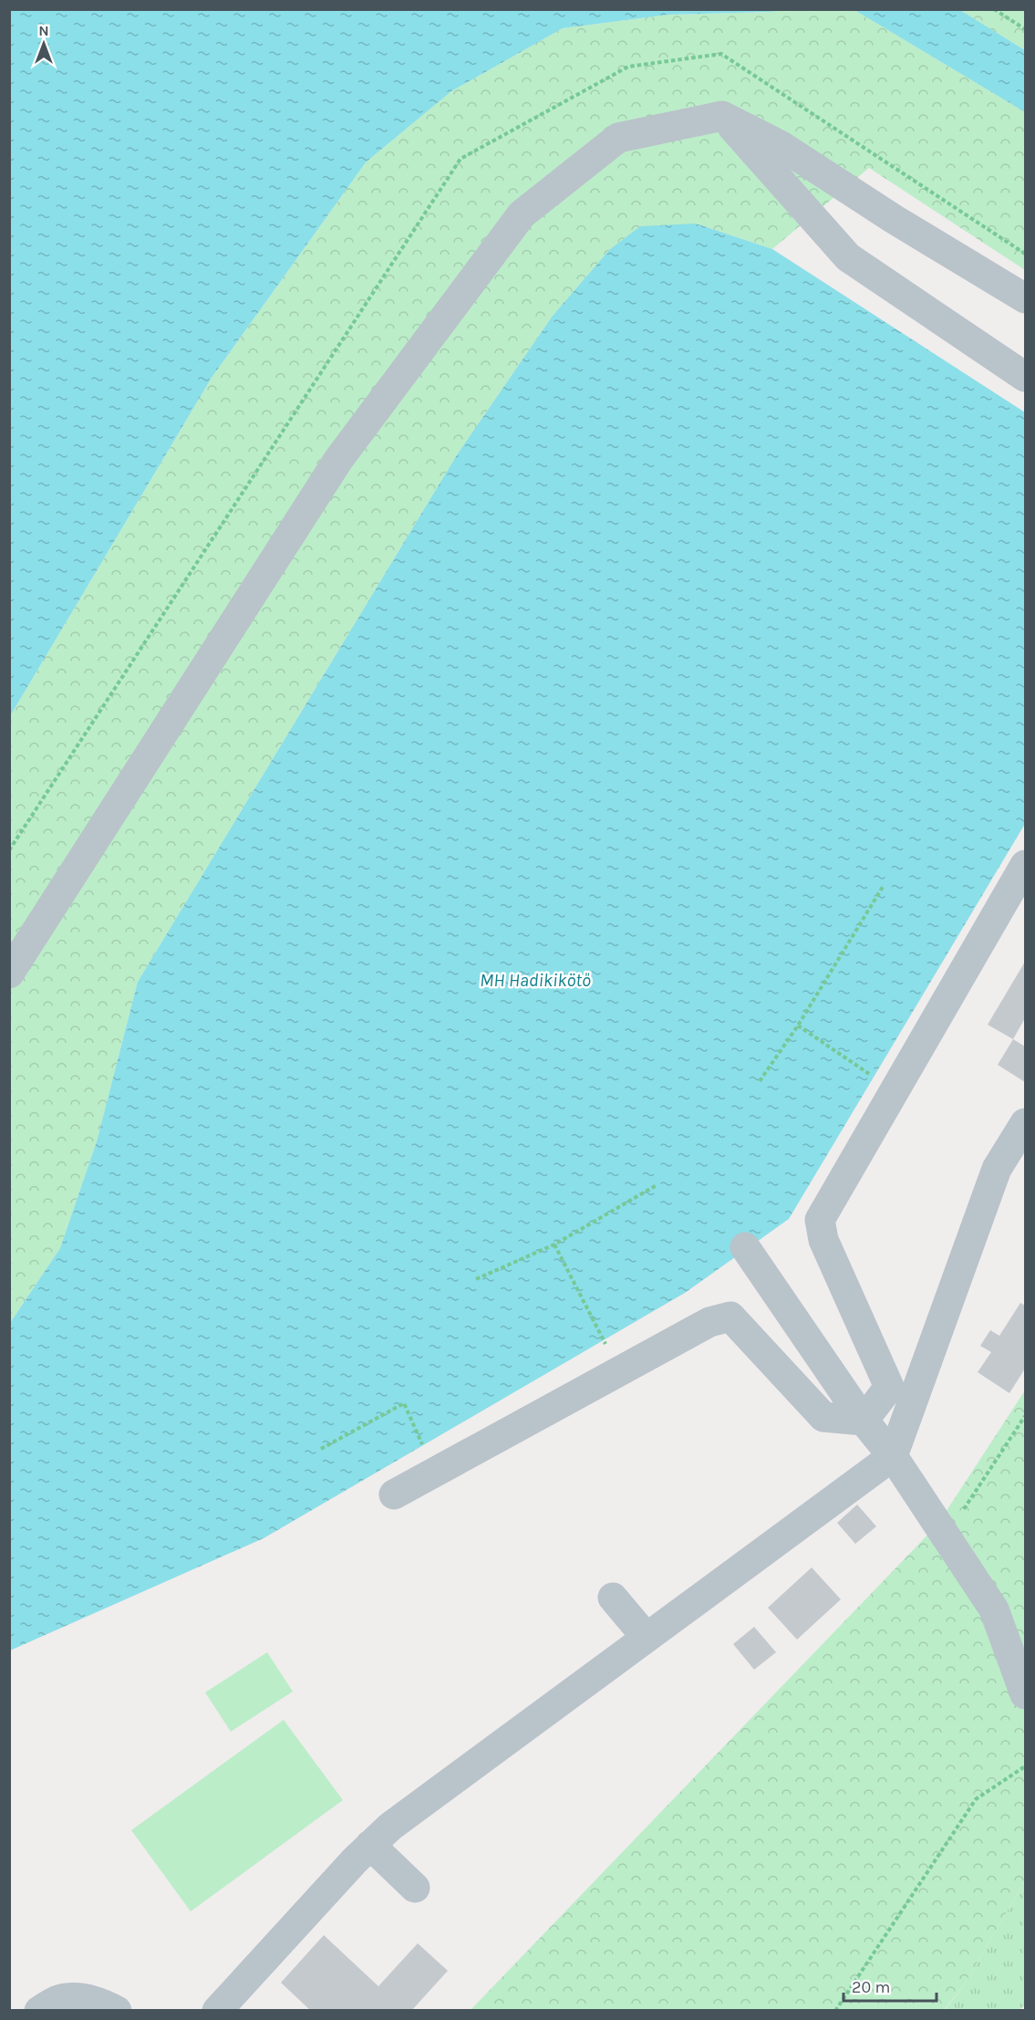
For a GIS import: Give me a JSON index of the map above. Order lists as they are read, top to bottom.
{
  "water": ["MH Hadikikötő"],
  "scale_bar": "20 m",
  "north": "top"
}
